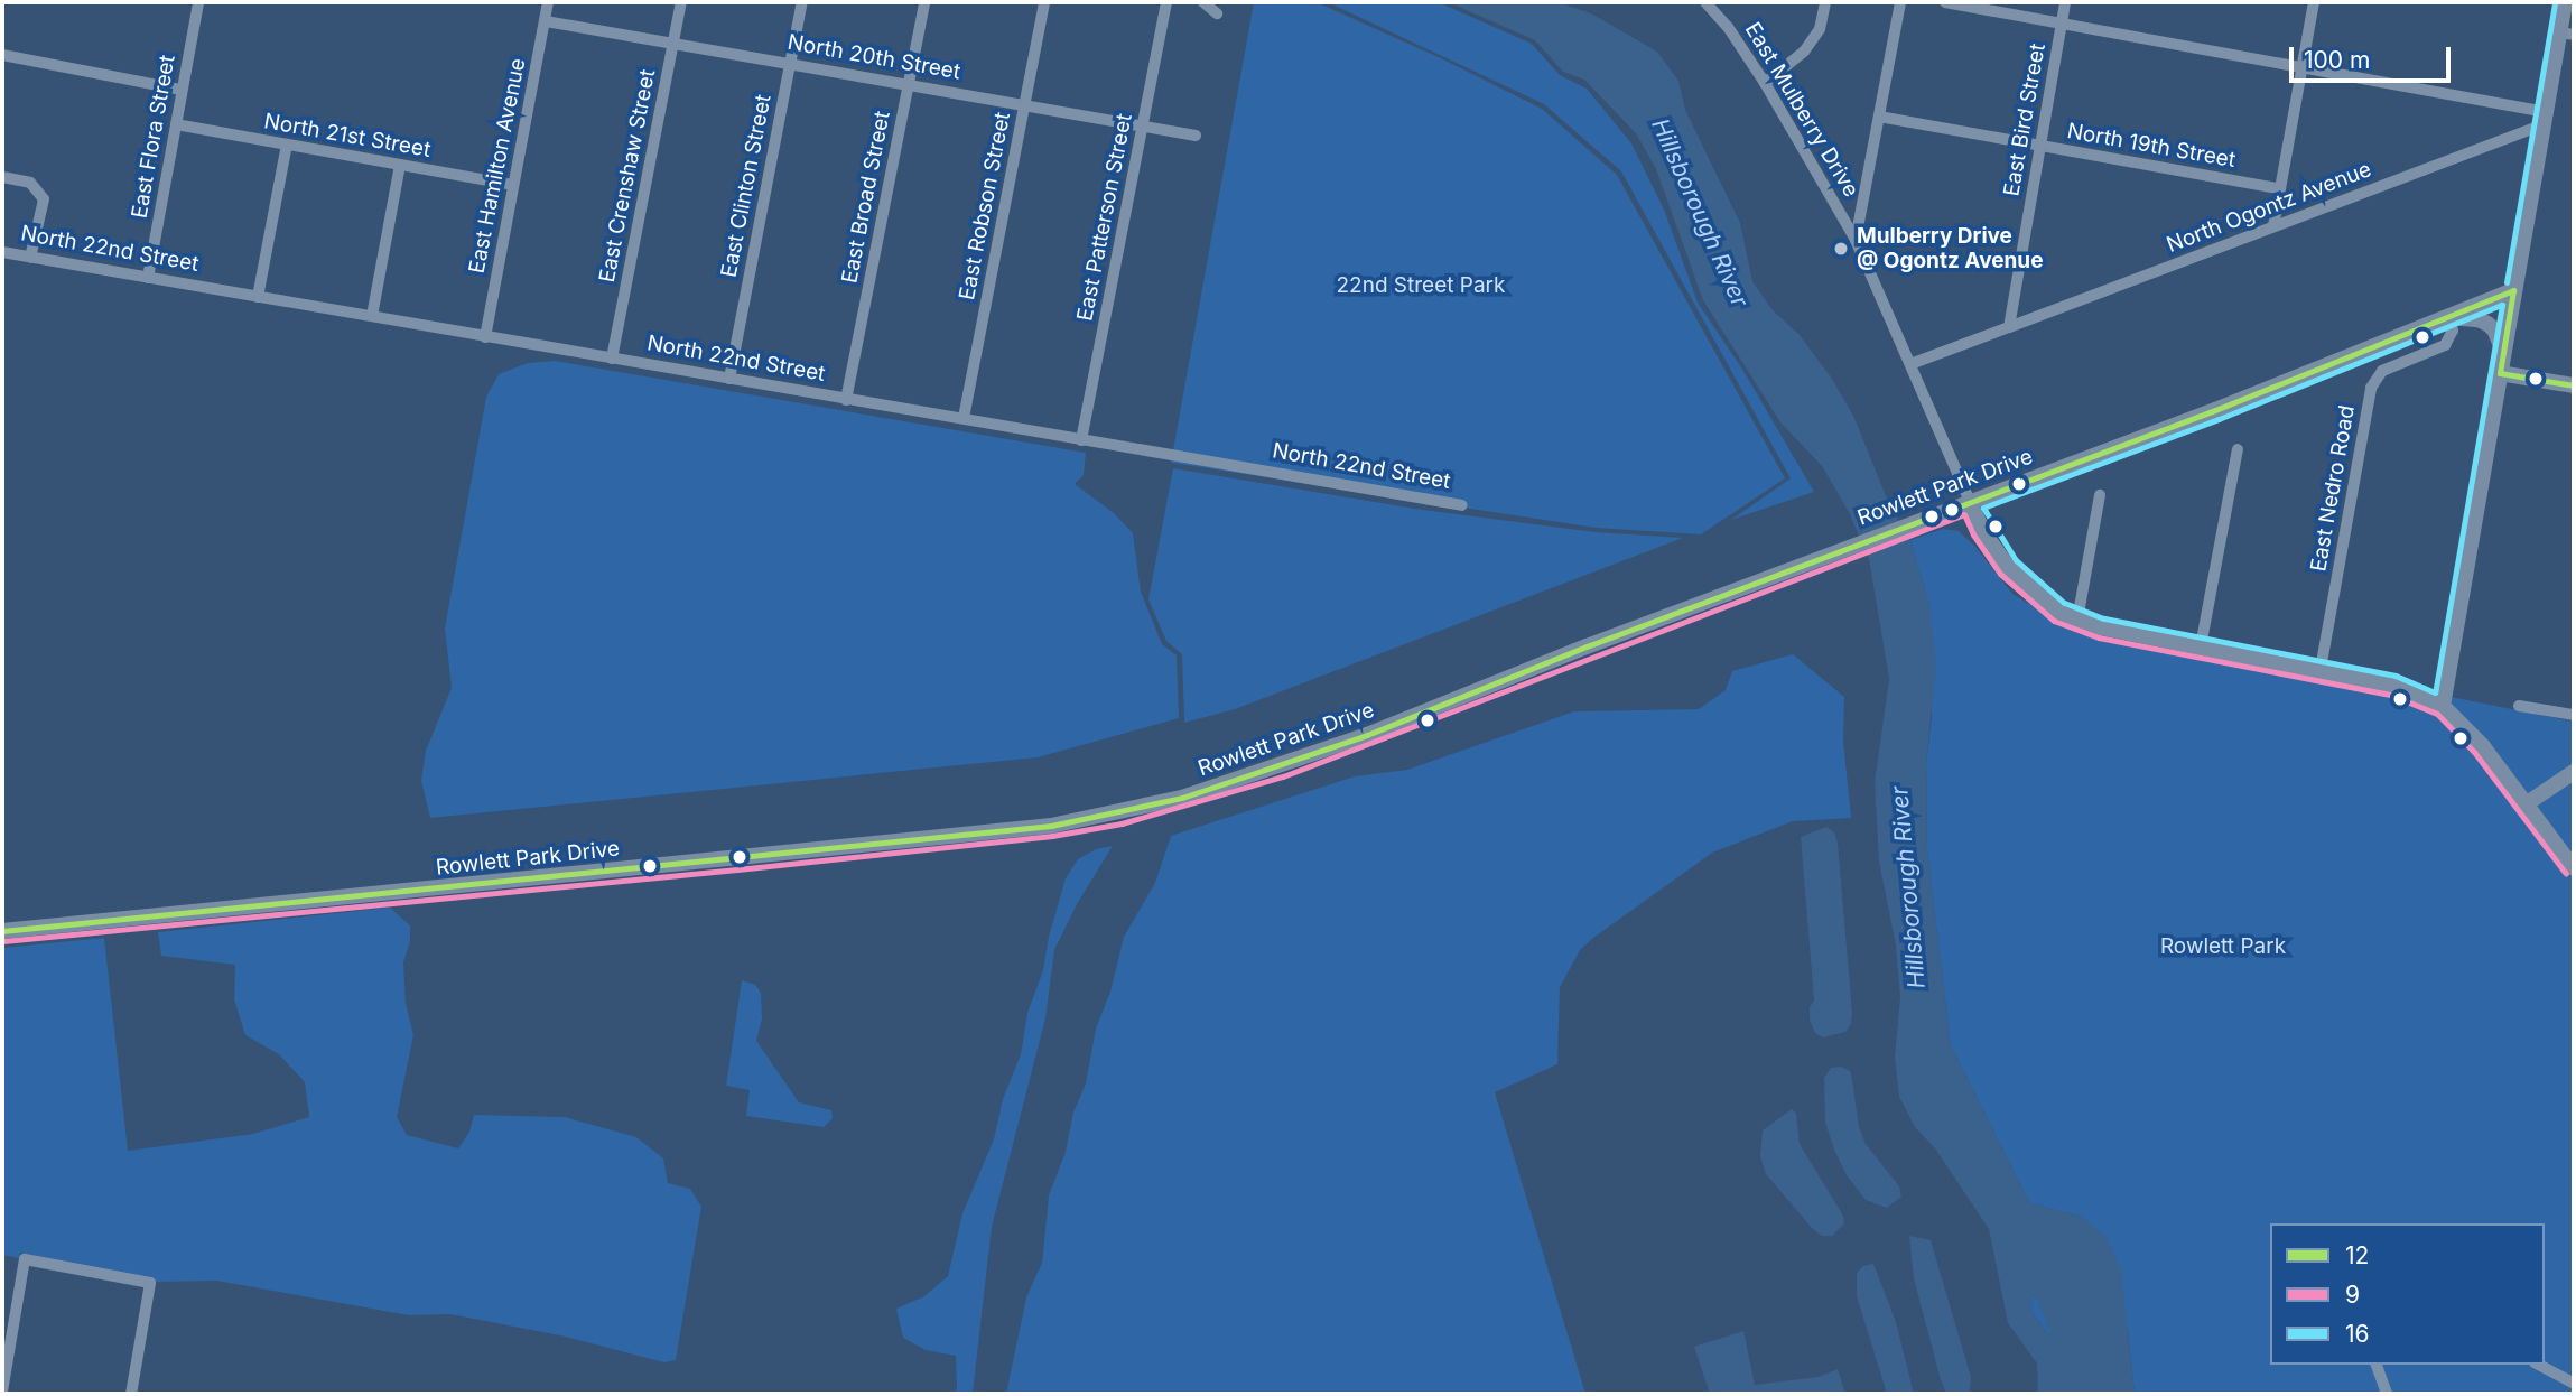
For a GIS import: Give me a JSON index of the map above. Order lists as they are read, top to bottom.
{
  "streets": {
    "street": [
      "North 20th Street",
      "East Mulberry Drive",
      "East Bird Street",
      "North 21st Street",
      "East Flora Street",
      "North 19th Street",
      "East Hamilton Avenue",
      "East Crenshaw Street",
      "East Clinton Street",
      "East Broad Street",
      "East Robson Street",
      "North Ogontz Avenue",
      "East Patterson Street",
      "North 22nd Street",
      "Rowlett Park Drive",
      "East Nedro Road"
    ]
  },
  "crossings": [
    ["North 20th Street", "East Hamilton Avenue"],
    ["North 20th Street", "East Crenshaw Street"],
    ["North 20th Street", "East Clinton Street"],
    ["North 20th Street", "East Broad Street"],
    ["North 20th Street", "East Robson Street"],
    ["North 20th Street", "East Patterson Street"],
    ["East Mulberry Drive", "Rowlett Park Drive"],
    ["East Bird Street", "North 19th Street"],
    ["East Bird Street", "North Ogontz Avenue"],
    ["North 21st Street", "East Flora Street"],
    ["North 21st Street", "East Hamilton Avenue"],
    ["East Flora Street", "North 22nd Street"],
    ["East Hamilton Avenue", "North 22nd Street"],
    ["East Crenshaw Street", "North 22nd Street"],
    ["East Clinton Street", "North 22nd Street"],
    ["East Broad Street", "North 22nd Street"],
    ["East Robson Street", "North 22nd Street"],
    ["East Patterson Street", "North 22nd Street"],
    ["Rowlett Park Drive", "East Nedro Road"]
  ],
  "water": ["Hillsborough River"],
  "parks": ["22nd Street Park", "Rowlett Park"],
  "places": ["Mulberry Drive @ Ogontz Avenue"],
  "lines": ["transit line 16", "transit line 12", "transit line 9"],
  "legend": ["12", "9", "16"],
  "scale_bar": "100 m"
}
